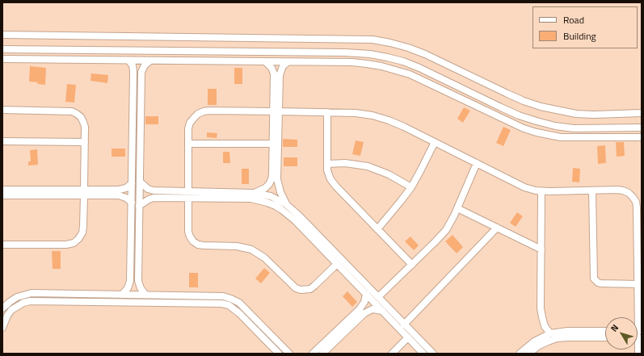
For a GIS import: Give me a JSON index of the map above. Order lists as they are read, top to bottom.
{
  "legend": ["Road", "Building"],
  "north": "top left"
}
